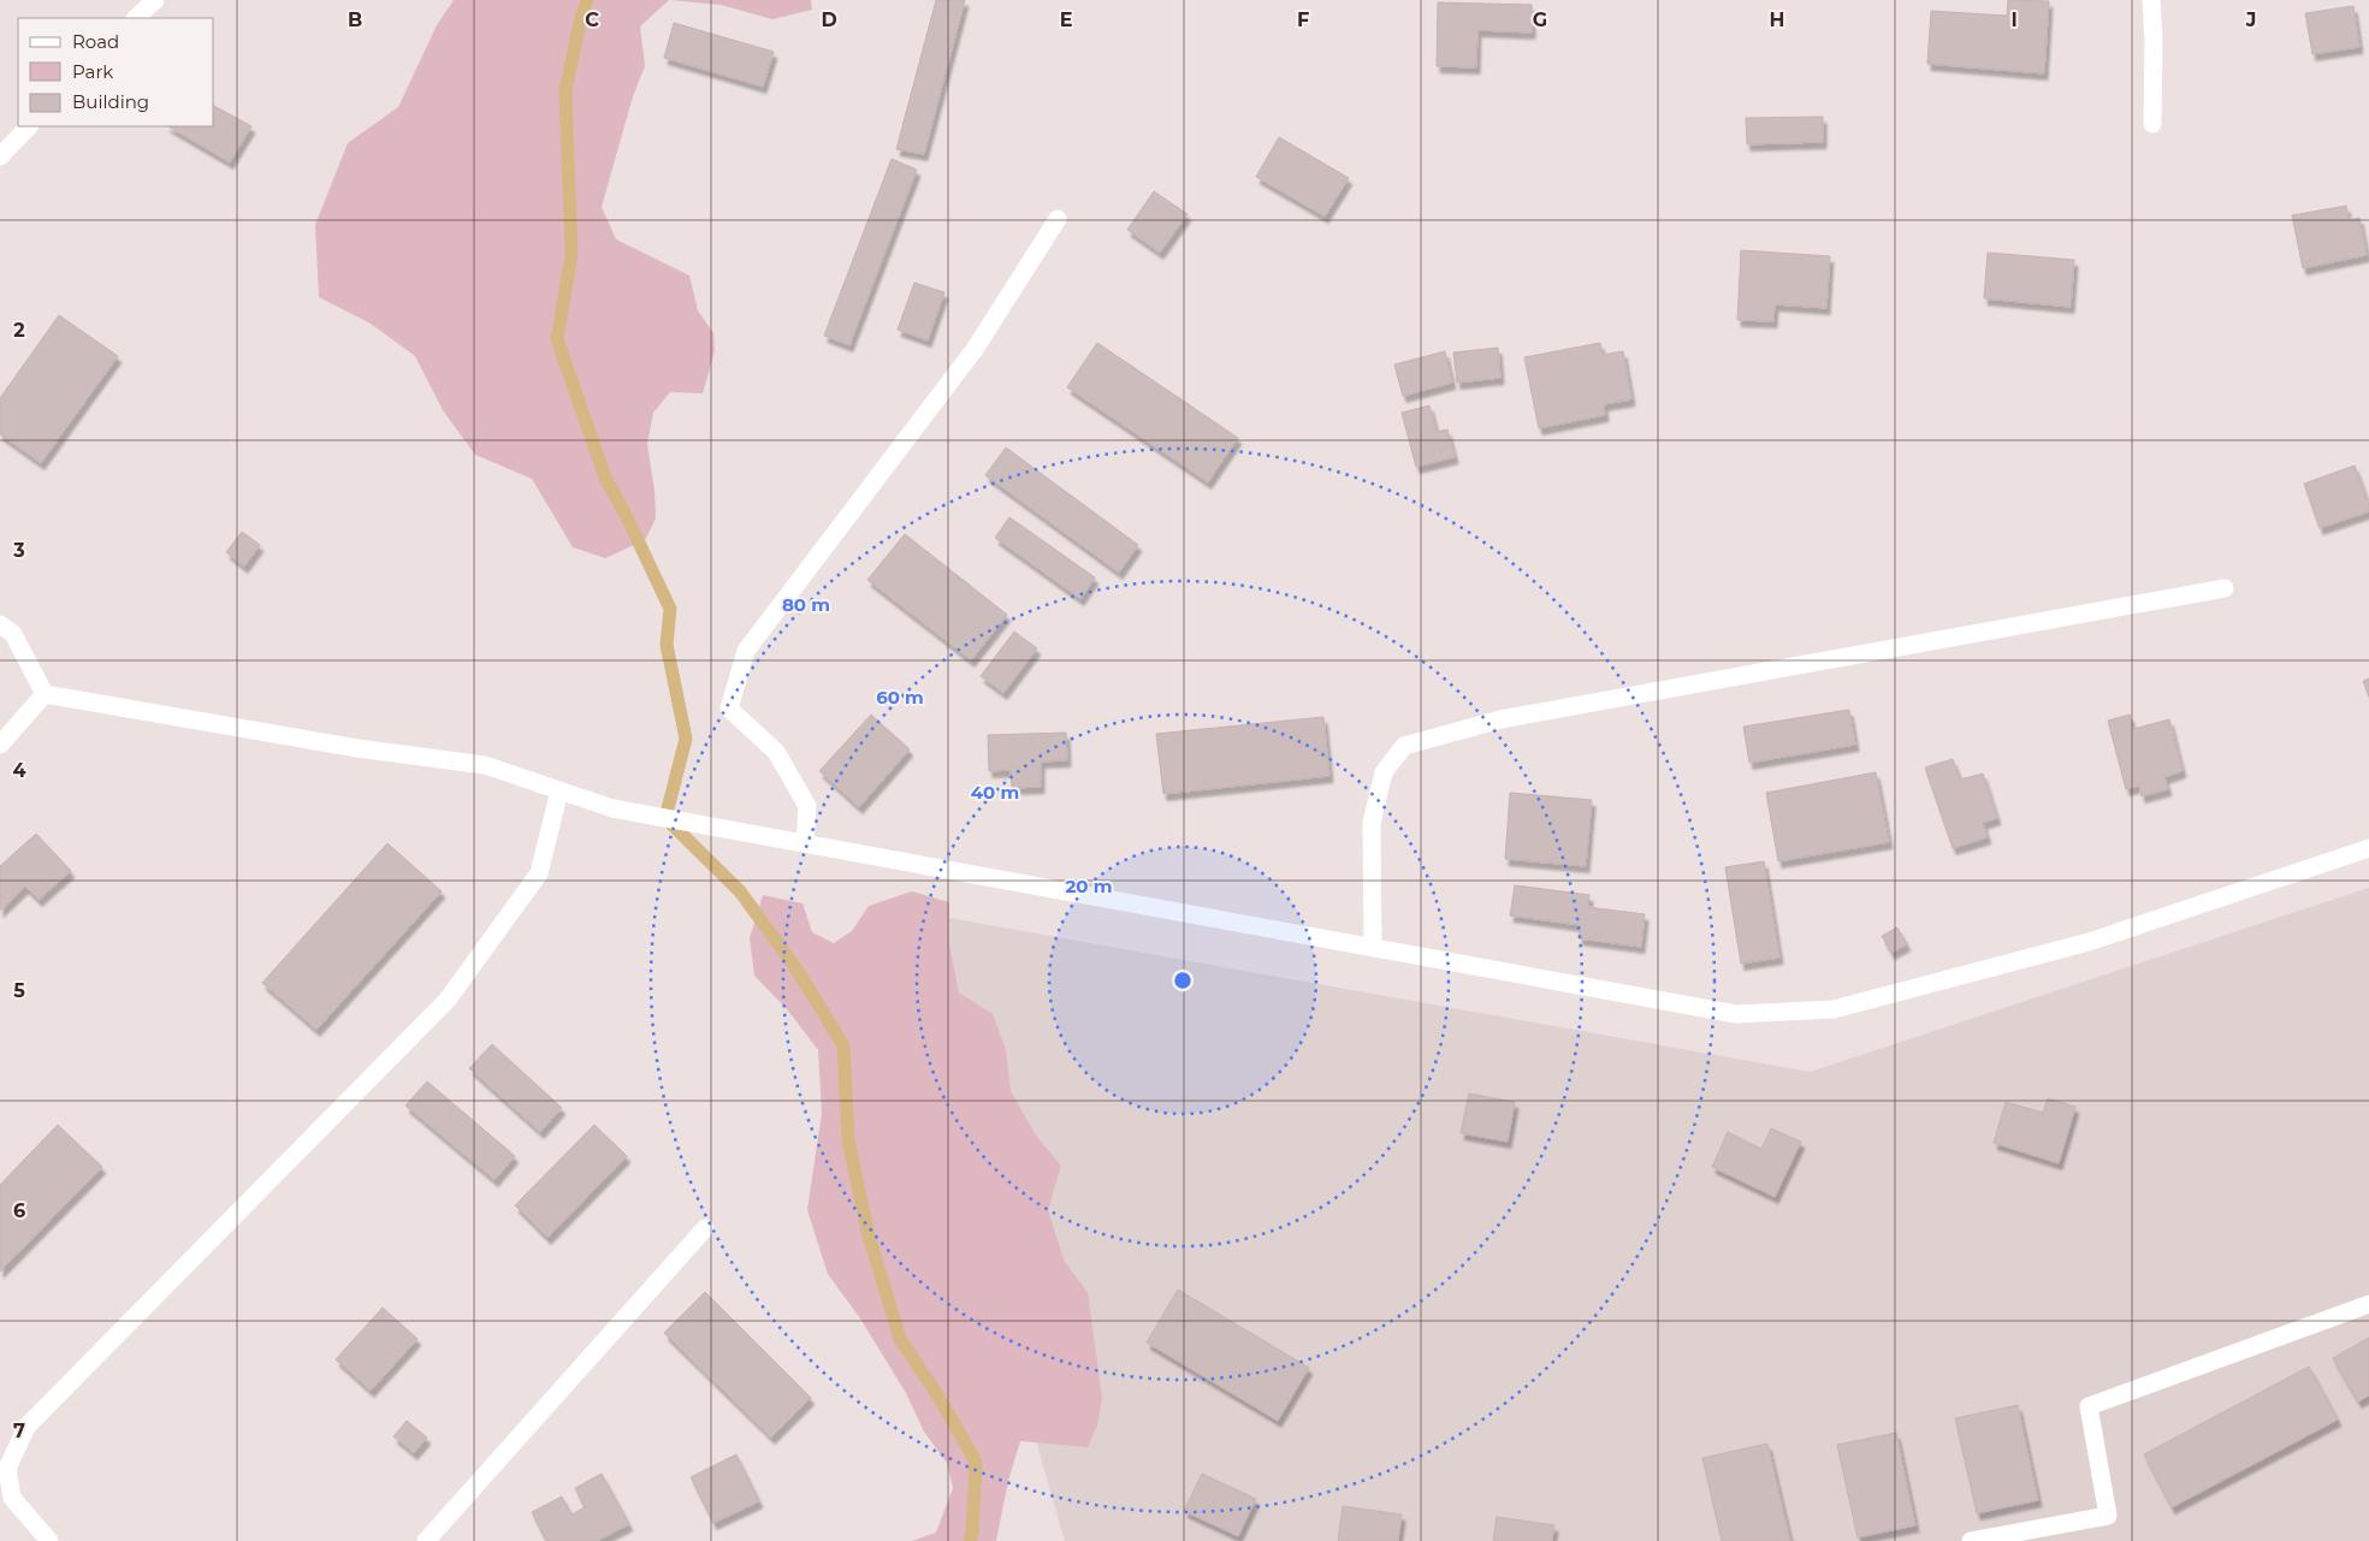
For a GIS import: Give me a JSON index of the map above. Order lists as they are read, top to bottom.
{
  "legend": ["Road", "Park", "Building"],
  "grid": {
    "columns": [
      "B",
      "C",
      "D",
      "E",
      "F",
      "G",
      "H",
      "I",
      "J"
    ],
    "rows": [
      "2",
      "3",
      "4",
      "5",
      "6",
      "7"
    ]
  },
  "rings": [
    "80 m",
    "60 m",
    "40 m",
    "20 m"
  ]
}
